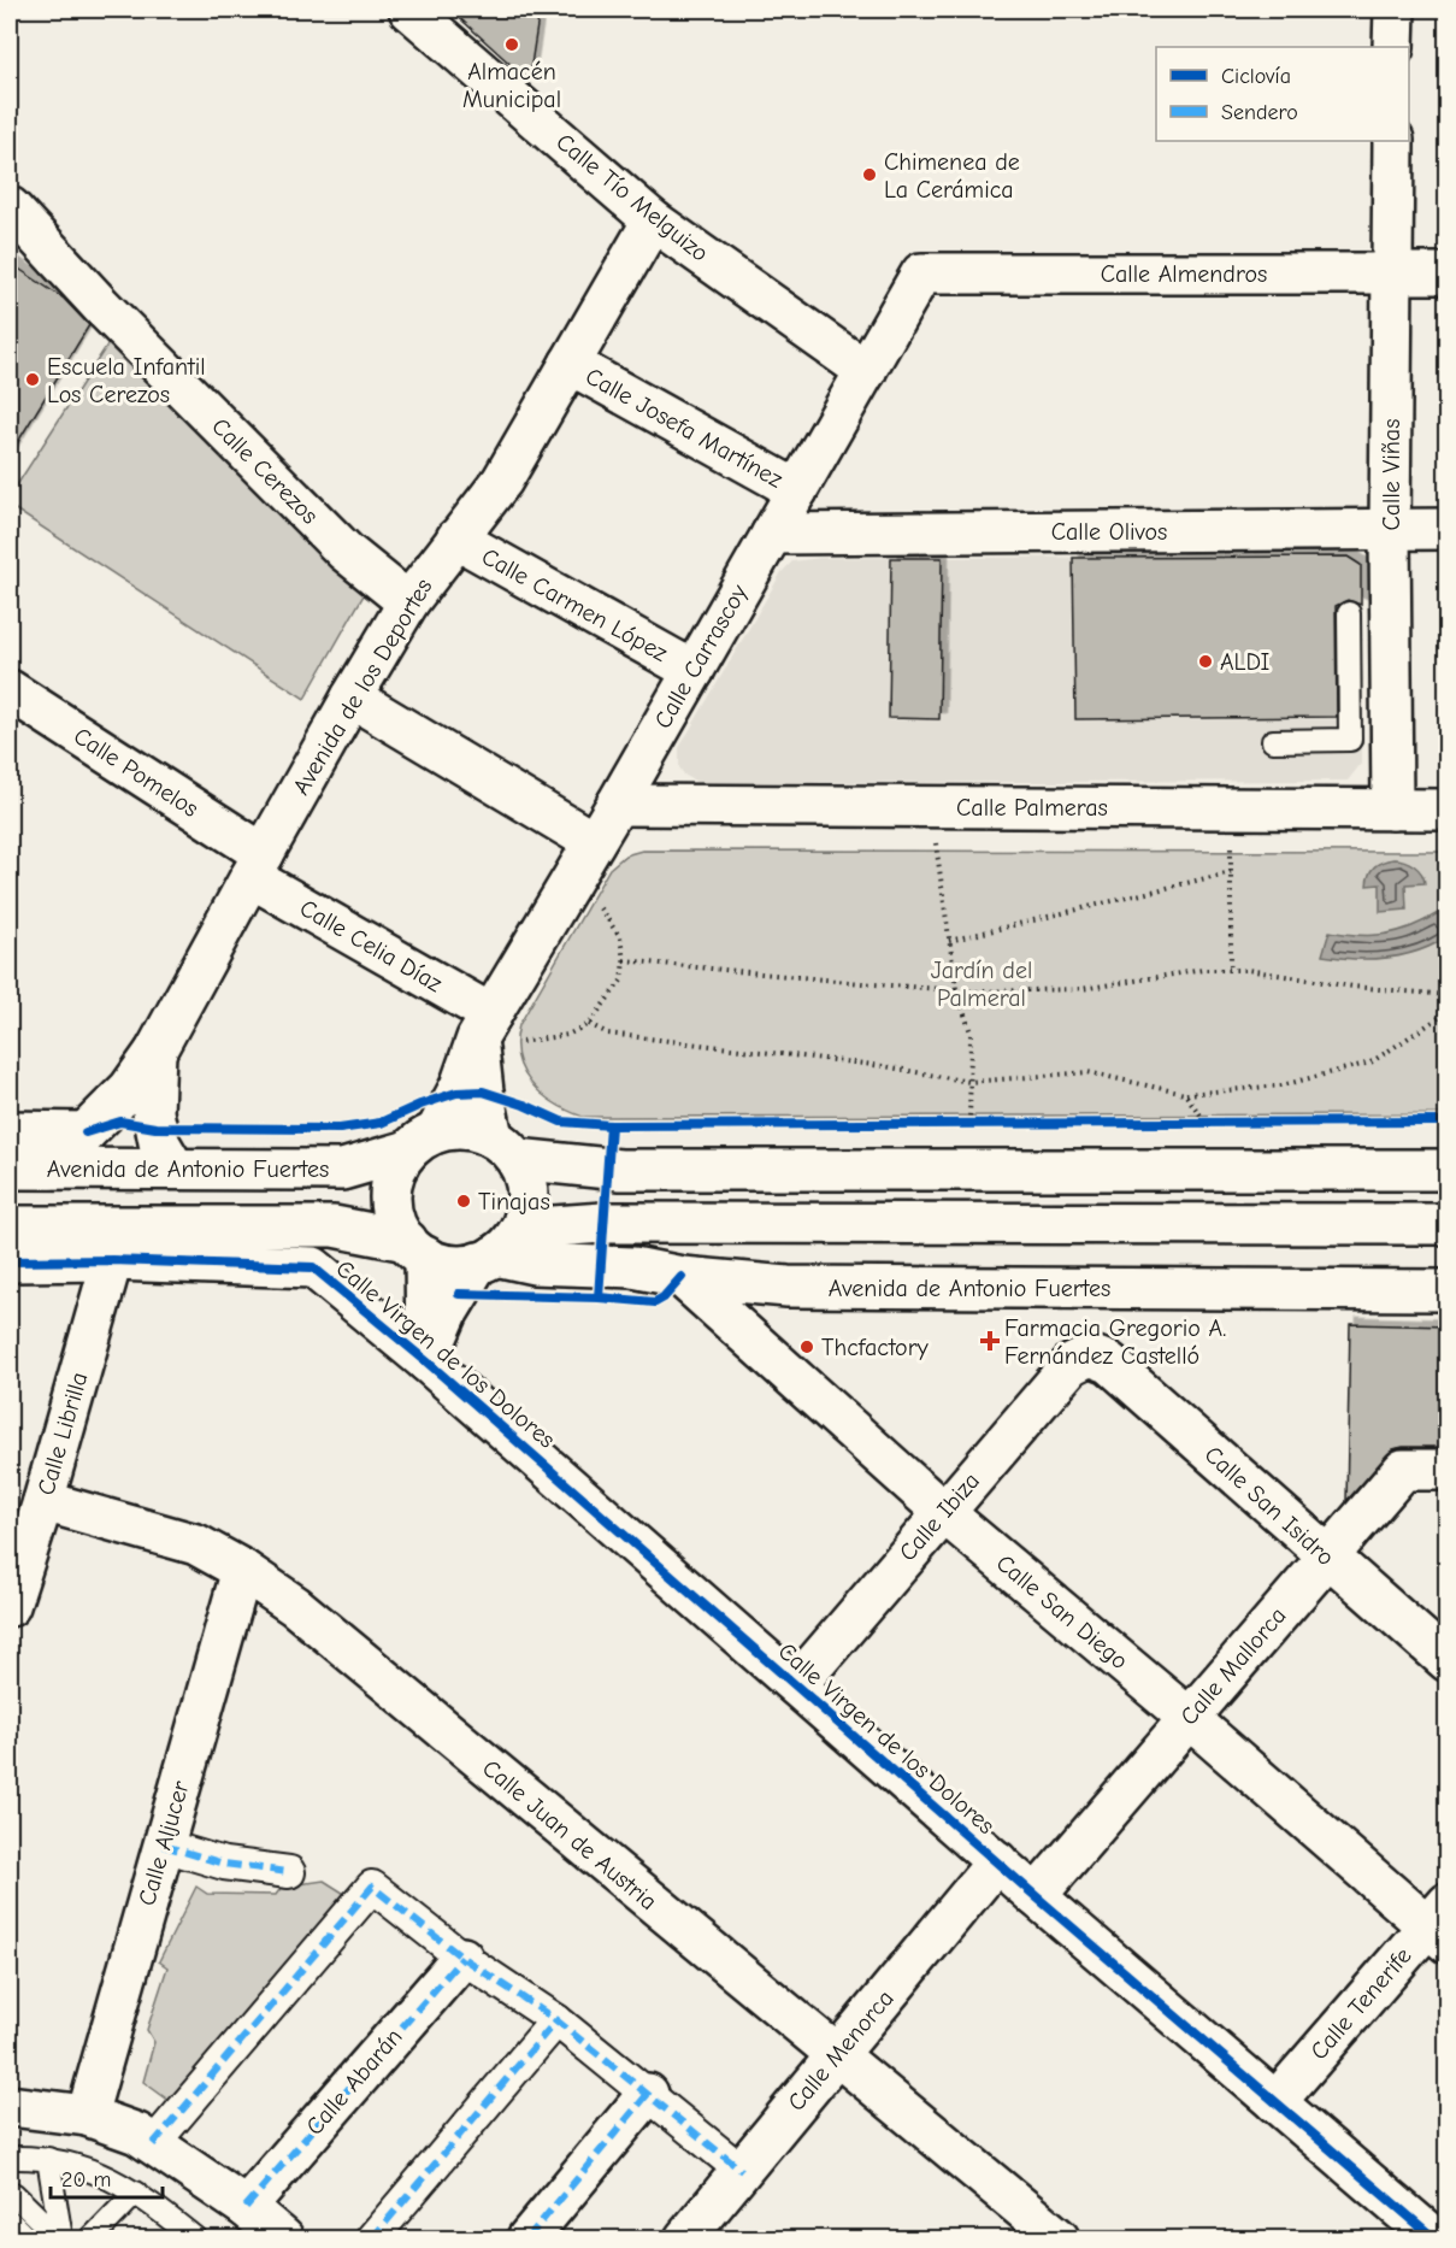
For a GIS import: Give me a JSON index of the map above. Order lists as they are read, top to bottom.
{
  "streets": {
    "street": [
      "Calle Tío Melguizo",
      "Calle Almendros",
      "Calle Josefa Martínez",
      "Calle Cerezos",
      "Calle Viñas",
      "Calle Olivos",
      "Calle Carmen López",
      "Calle Carrascoy",
      "Avenida de los Deportes",
      "Calle Pomelos",
      "Calle Palmeras",
      "Calle Celia Díaz",
      "Avenida de Antonio Fuertes",
      "Calle Virgen de los Dolores",
      "Calle Librilla",
      "Calle San Isidro",
      "Calle Ibiza",
      "Calle San Diego",
      "Calle Mallorca",
      "Calle Juan de Austria",
      "Calle Aljucer",
      "Calle Tenerife",
      "Calle Menorca",
      "Calle Abarán"
    ]
  },
  "crossings": [
    ["Calle Tío Melguizo", "Calle Carrascoy"],
    ["Calle Tío Melguizo", "Avenida de los Deportes"],
    ["Calle Almendros", "Calle Viñas"],
    ["Calle Almendros", "Calle Carrascoy"],
    ["Calle Josefa Martínez", "Calle Carrascoy"],
    ["Calle Josefa Martínez", "Avenida de los Deportes"],
    ["Calle Cerezos", "Avenida de los Deportes"],
    ["Calle Viñas", "Calle Olivos"],
    ["Calle Viñas", "Calle Palmeras"],
    ["Calle Olivos", "Calle Carrascoy"],
    ["Calle Carmen López", "Calle Carrascoy"],
    ["Calle Carmen López", "Avenida de los Deportes"],
    ["Calle Carrascoy", "Calle Palmeras"],
    ["Calle Carrascoy", "Calle Celia Díaz"],
    ["Calle Carrascoy", "Avenida de Antonio Fuertes"],
    ["Calle Carrascoy", "Calle Virgen de los Dolores"],
    ["Avenida de los Deportes", "Calle Pomelos"],
    ["Avenida de los Deportes", "Calle Celia Díaz"],
    ["Avenida de los Deportes", "Avenida de Antonio Fuertes"],
    ["Calle Pomelos", "Calle Celia Díaz"],
    ["Avenida de Antonio Fuertes", "Calle Virgen de los Dolores"],
    ["Avenida de Antonio Fuertes", "Calle San Diego"],
    ["Calle Virgen de los Dolores", "Calle Librilla"],
    ["Calle Virgen de los Dolores", "Calle Ibiza"],
    ["Calle Virgen de los Dolores", "Calle Mallorca"],
    ["Calle Virgen de los Dolores", "Calle Tenerife"],
    ["Calle Virgen de los Dolores", "Calle Menorca"],
    ["Calle Librilla", "Calle Juan de Austria"],
    ["Calle San Isidro", "Calle Ibiza"],
    ["Calle San Isidro", "Calle Mallorca"],
    ["Calle Ibiza", "Calle San Diego"],
    ["Calle San Diego", "Calle Mallorca"],
    ["Calle San Diego", "Calle Tenerife"],
    ["Calle Juan de Austria", "Calle Aljucer"],
    ["Calle Juan de Austria", "Calle Menorca"]
  ],
  "parks": ["Jardín del Palmeral"],
  "places": {
    "other": [
      "Almacén Municipal",
      "Chimenea de La Cerámica",
      "Escuela Infantil Los Cerezos",
      "ALDI",
      "Tinajas",
      "Thcfactory"
    ],
    "health": ["Farmacia Gregorio A. Fernández Castelló"]
  },
  "legend": ["Ciclovía", "Sendero"],
  "scale_bar": "20 m"
}
